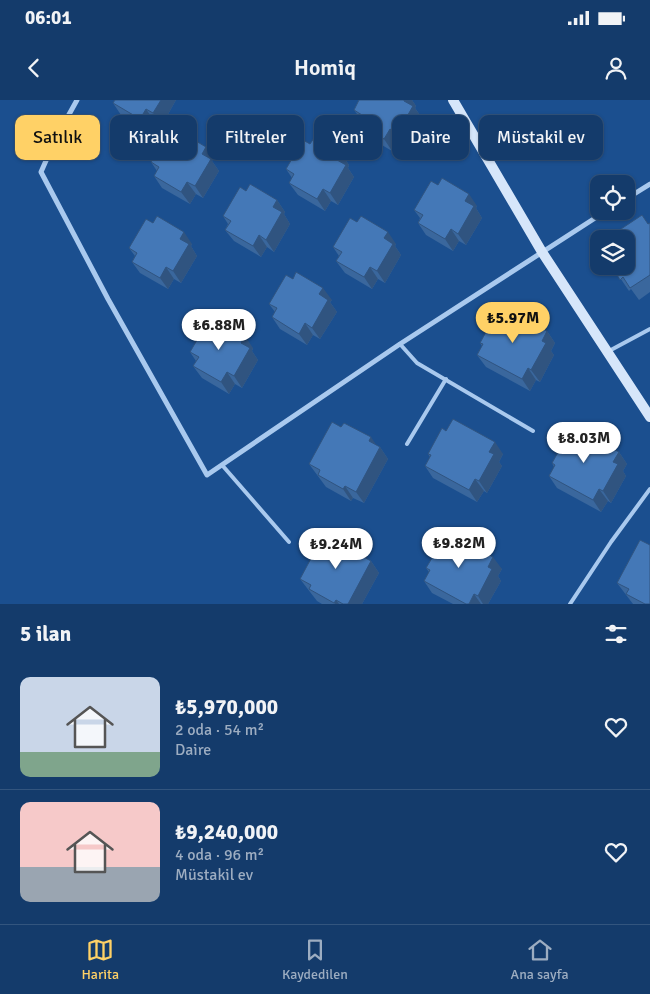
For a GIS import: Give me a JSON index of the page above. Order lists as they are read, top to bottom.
{
  "page": {
    "status": "06:01",
    "header": "Homiq",
    "chip": [
      "Satılık",
      "Kiralık",
      "Filtreler",
      "Yeni",
      "Daire",
      "Müstakil ev"
    ],
    "price": [
      "₺5.97M",
      "₺6.88M",
      "₺8.03M",
      "₺9.82M",
      "₺9.24M"
    ],
    "heading": "5 ilan",
    "list": [
      {
        "name": "₺5,970,000",
        "note": "2 oda · 54 m² · Daire"
      },
      {
        "name": "₺9,240,000",
        "note": "4 oda · 96 m² · Müstakil ev"
      }
    ],
    "tabs": ["Harita", "Kaydedilen", "Ana sayfa"]
  }
}
